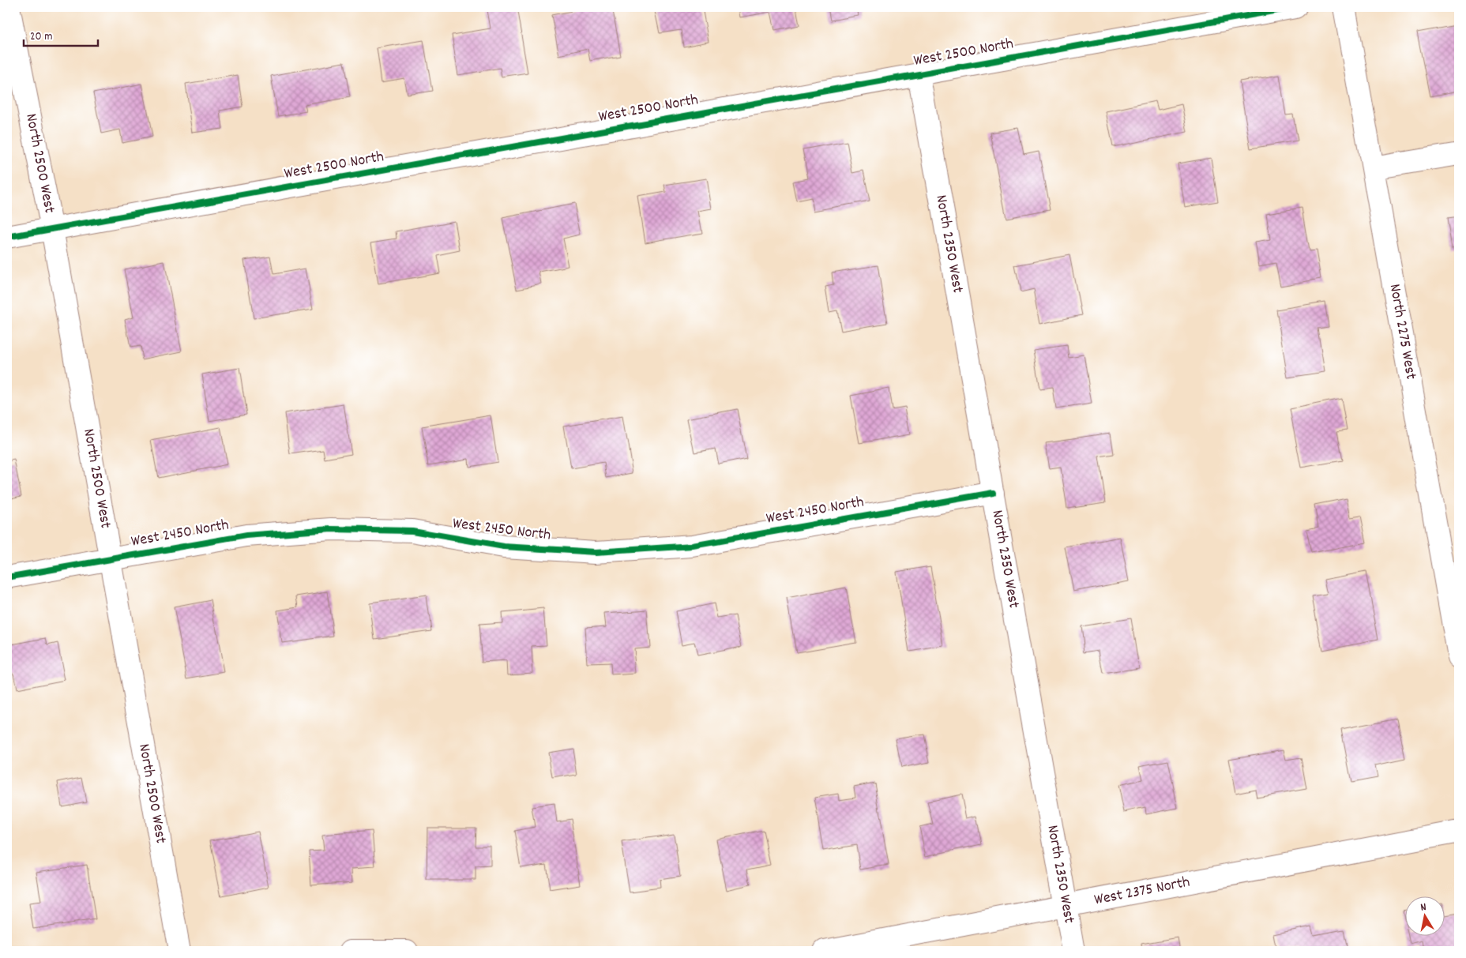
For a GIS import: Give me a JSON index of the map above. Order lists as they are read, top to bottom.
{
  "streets": {
    "street": [
      "West 2500 North",
      "North 2500 West",
      "North 2350 West",
      "North 2275 West",
      "West 2450 North",
      "West 2375 North"
    ]
  },
  "crossings": [
    ["West 2500 North", "North 2500 West"],
    ["West 2500 North", "North 2350 West"],
    ["North 2500 West", "West 2450 North"],
    ["North 2350 West", "West 2450 North"],
    ["North 2350 West", "West 2375 North"]
  ],
  "scale_bar": "20 m",
  "north": "top"
}
